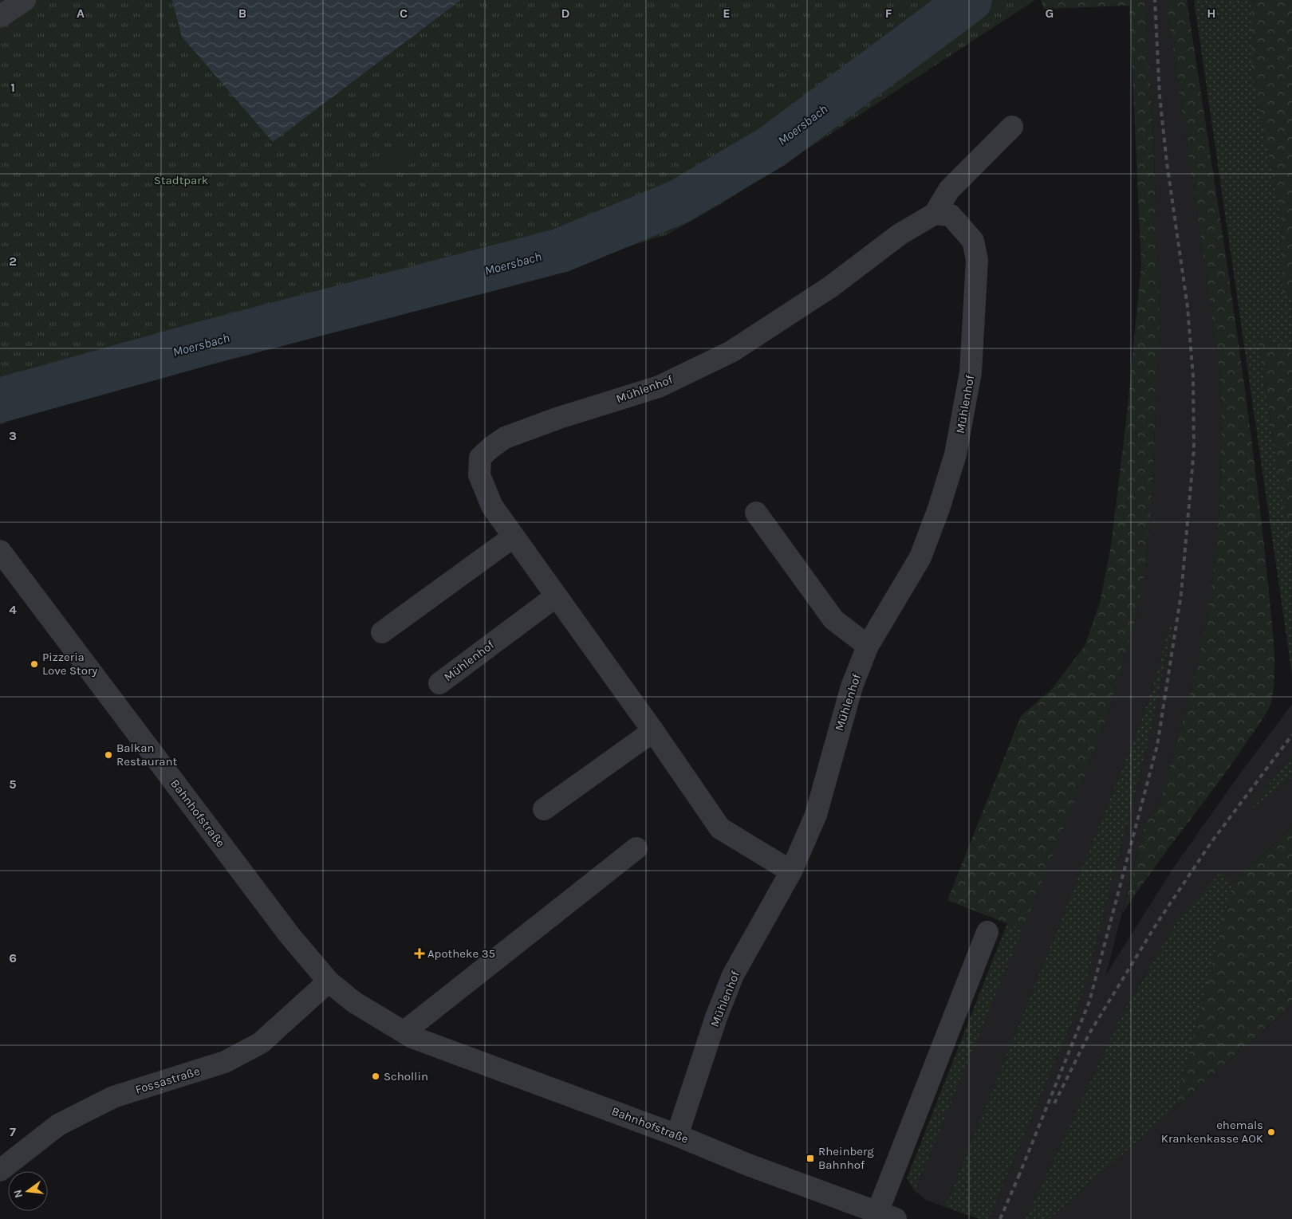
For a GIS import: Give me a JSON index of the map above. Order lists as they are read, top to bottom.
{
  "streets": {
    "street": ["Mühlenhof", "Bahnhofstraße", "Fossastraße"]
  },
  "crossings": [
    ["Mühlenhof", "Bahnhofstraße"],
    ["Bahnhofstraße", "Fossastraße"]
  ],
  "water": ["Moersbach"],
  "parks": ["Stadtpark"],
  "places": {
    "other": [
      "Pizzeria Love Story",
      "Balkan Restaurant",
      "Schollin",
      "ehemals Krankenkasse AOK"
    ],
    "health": ["Apotheke 35"],
    "transit": ["Rheinberg Bahnhof"]
  },
  "north": "left",
  "grid": {
    "columns": [
      "A",
      "B",
      "C",
      "D",
      "E",
      "F",
      "G",
      "H"
    ],
    "rows": [
      "1",
      "2",
      "3",
      "4",
      "5",
      "6",
      "7"
    ]
  }
}
